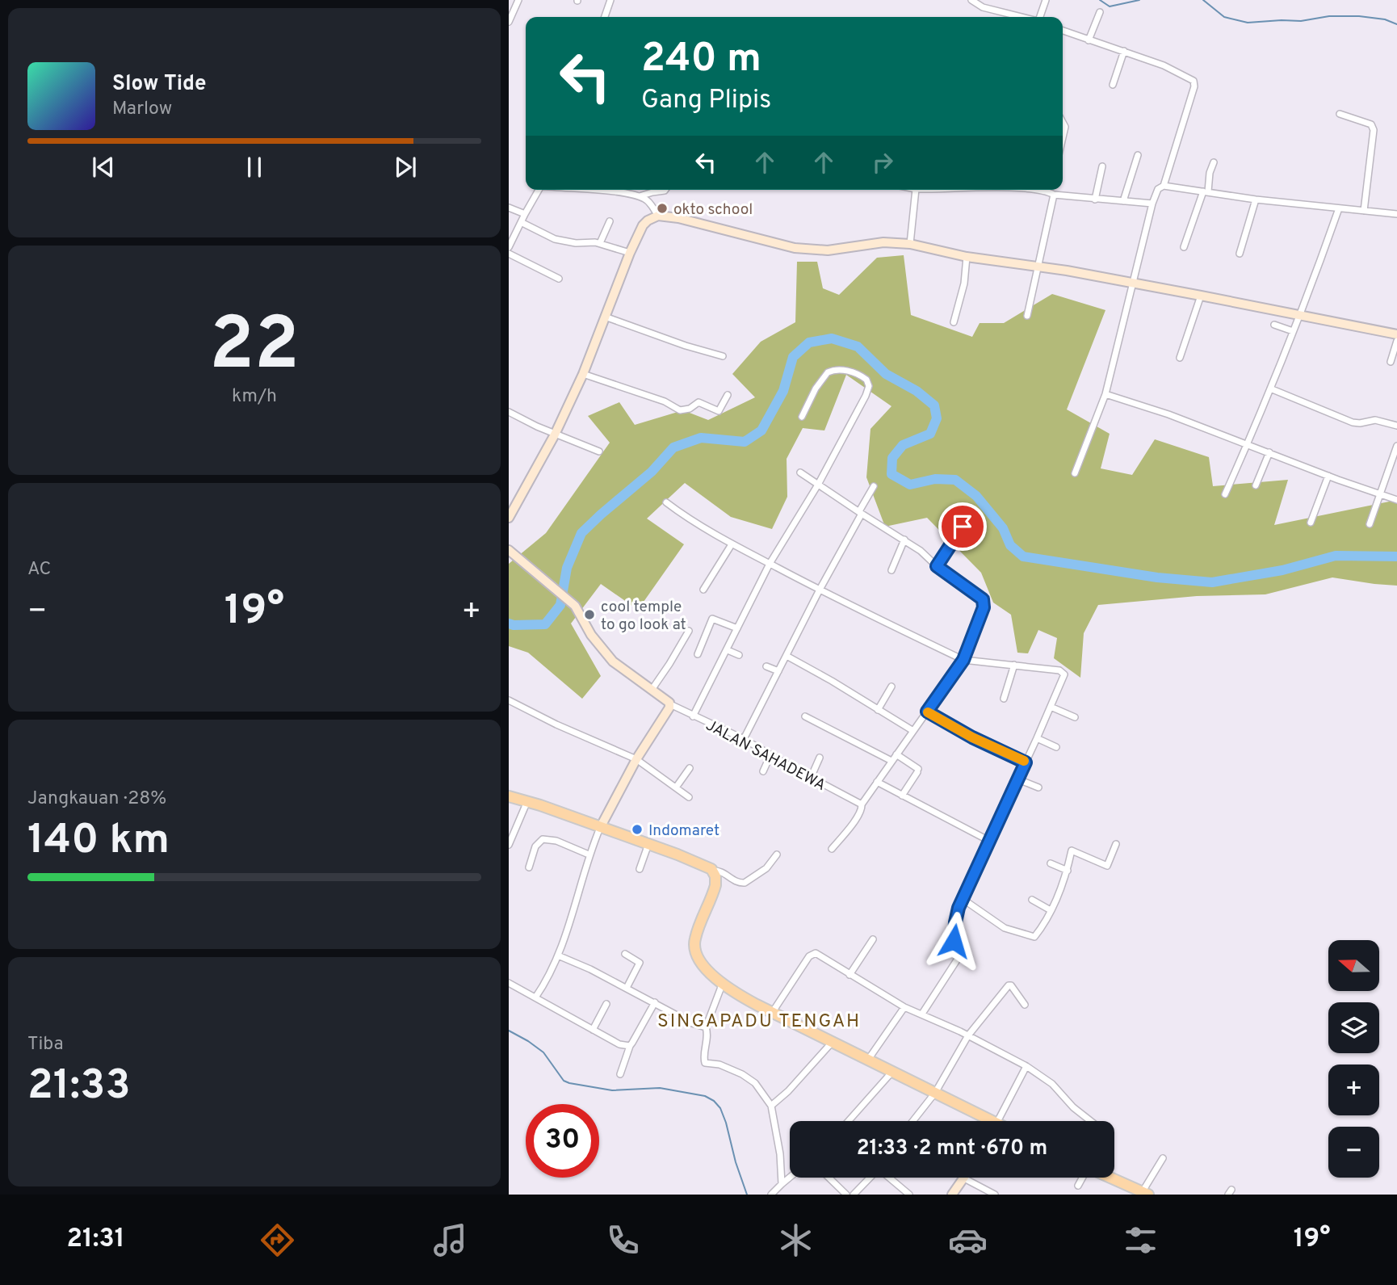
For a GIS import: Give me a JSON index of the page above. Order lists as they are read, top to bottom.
{
  "streets": {
    "street": ["JALAN SAHADEWA"]
  },
  "districts": ["SINGAPADU TENGAH"],
  "places": ["okto school", "cool temple to go look at", "Indomaret"],
  "north": "left",
  "page": {
    "turn": ["240 m", "Gang Plipis"],
    "song": ["Slow Tide", "Marlow"],
    "tile": [
      ["22", "km/h"],
      "AC",
      ["Jangkauan · 28%", "140 km"],
      ["Tiba", "21:33"]
    ],
    "heat": ["−", "19°", "+"],
    "map_buttons": ["+", "−"],
    "limit": "30",
    "trip": "21:33 · 2 mnt · 670 m",
    "tabs": ["21:31", "19°"]
  }
}
